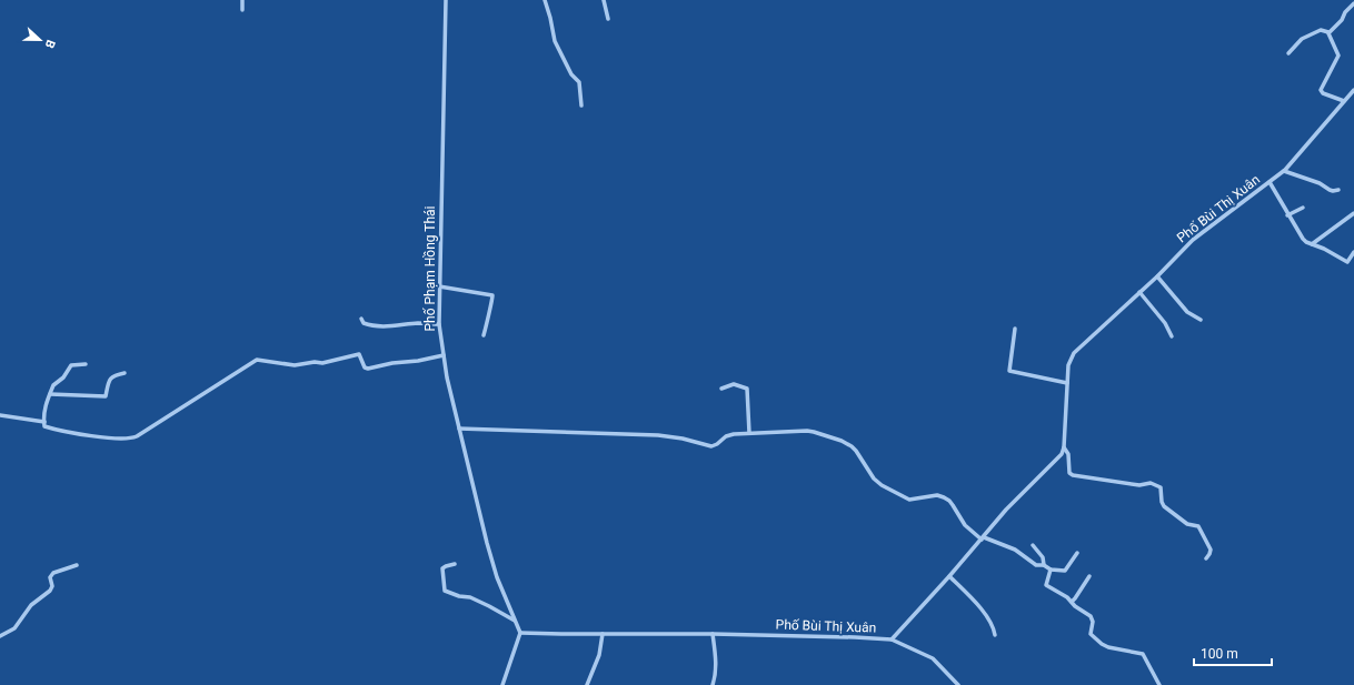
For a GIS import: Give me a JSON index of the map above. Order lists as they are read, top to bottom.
{
  "streets": {
    "street": ["Phố Bùi Thị Xuân", "Phố Phạm Hồng Thái"]
  },
  "crossings": [
    ["Phố Bùi Thị Xuân", "Phố Phạm Hồng Thái"]
  ],
  "scale_bar": "100 m",
  "north": "right"
}
